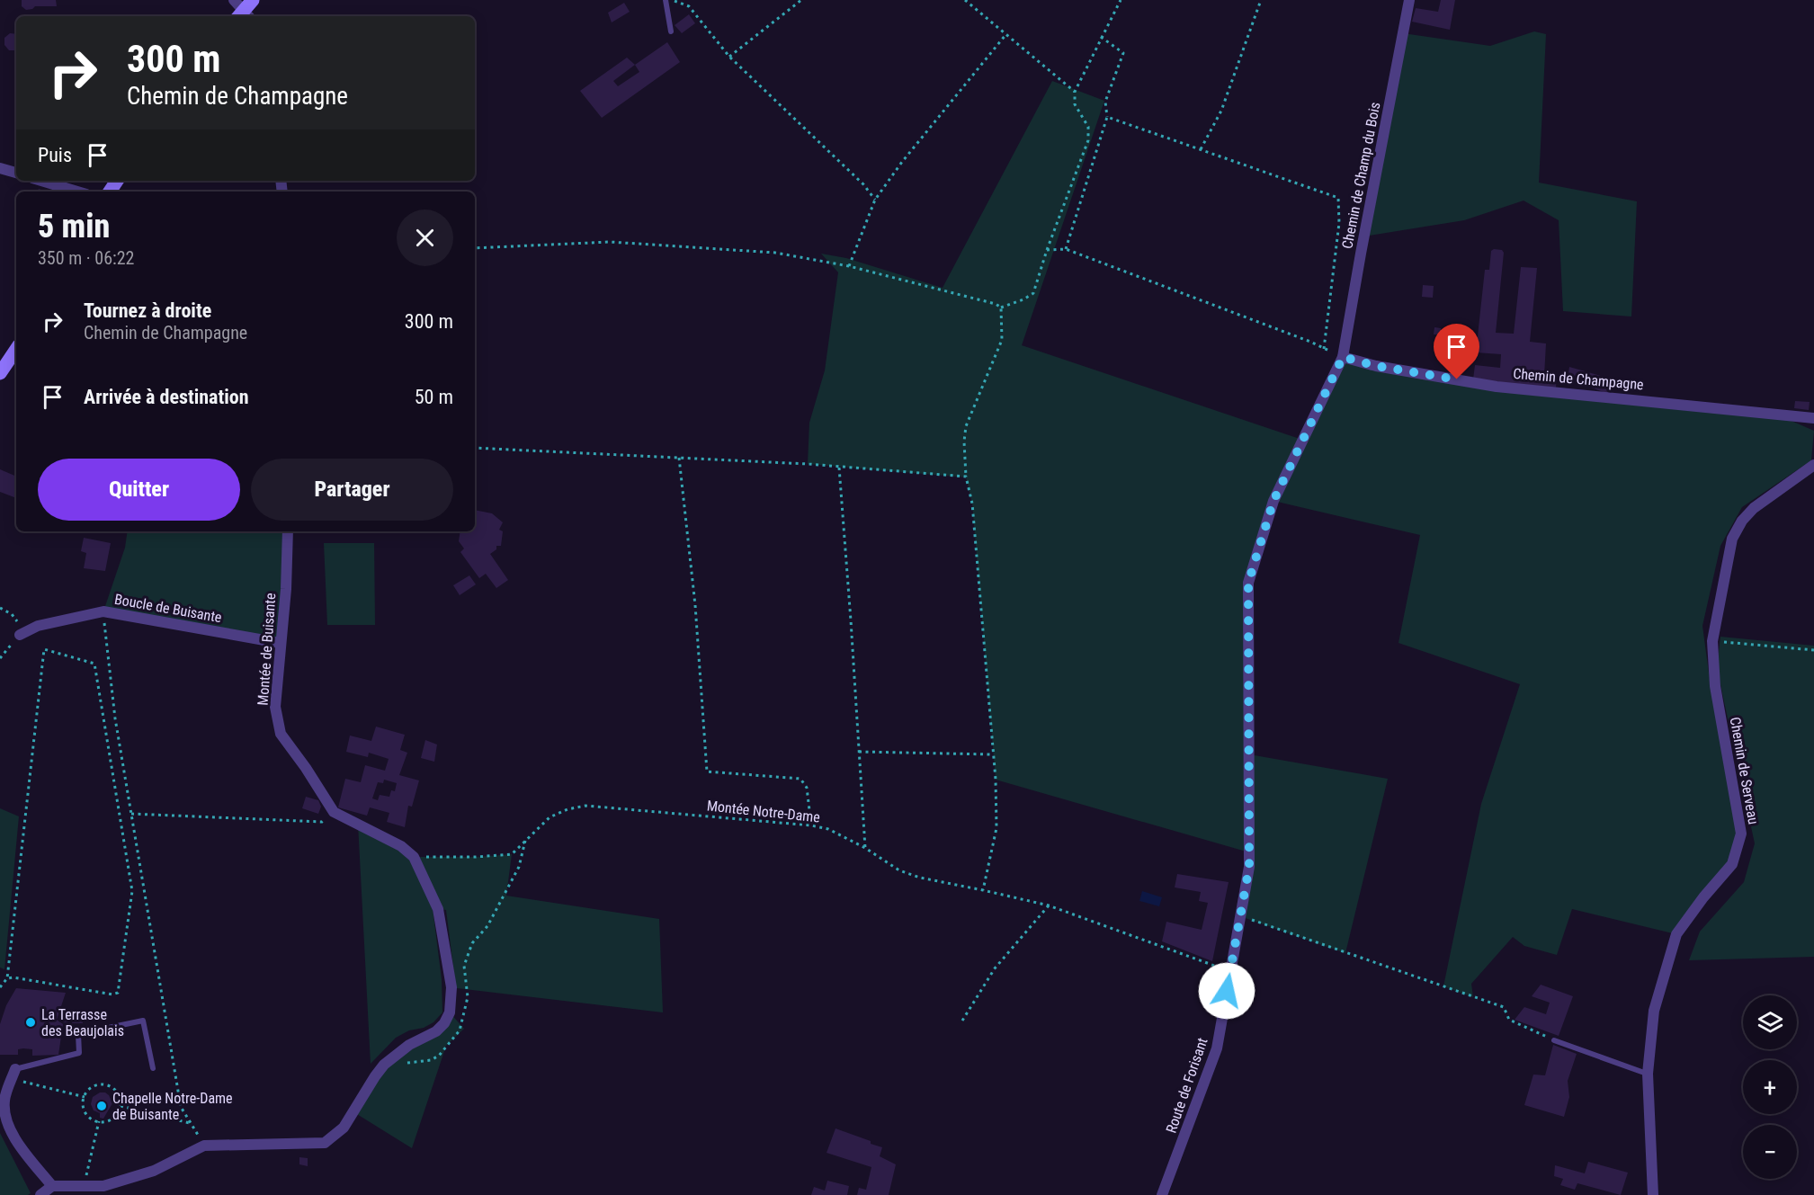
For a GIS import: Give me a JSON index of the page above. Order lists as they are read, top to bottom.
{
  "streets": {
    "street": [
      "Chemin de Champ du Bois",
      "Chemin de Champagne",
      "Boucle de Buisante",
      "Montée de Buisante",
      "Chemin de Serveau",
      "Route de Forisant"
    ],
    "path": ["Montée Notre-Dame"]
  },
  "crossings": [
    ["Chemin de Champ du Bois", "Chemin de Champagne"],
    ["Chemin de Champ du Bois", "Route de Forisant"],
    ["Chemin de Champagne", "Route de Forisant"],
    ["Boucle de Buisante", "Montée de Buisante"],
    ["Montée Notre-Dame", "Route de Forisant"]
  ],
  "places": ["La Terrasse des Beaujolais", "Chapelle Notre-Dame de Buisante"],
  "page": {
    "turn": ["300 m", "Chemin de Champagne"],
    "then": "Puis",
    "heading": ["5 min", "350 m · 06:22"],
    "list": [
      {
        "name": "Tournez à droite",
        "note": "Chemin de Champagne",
        "value": "300 m"
      },
      {
        "name": "Arrivée à destination",
        "value": "50 m"
      }
    ],
    "buttons": ["Quitter", "Partager"],
    "map_buttons": ["+", "−"]
  }
}
